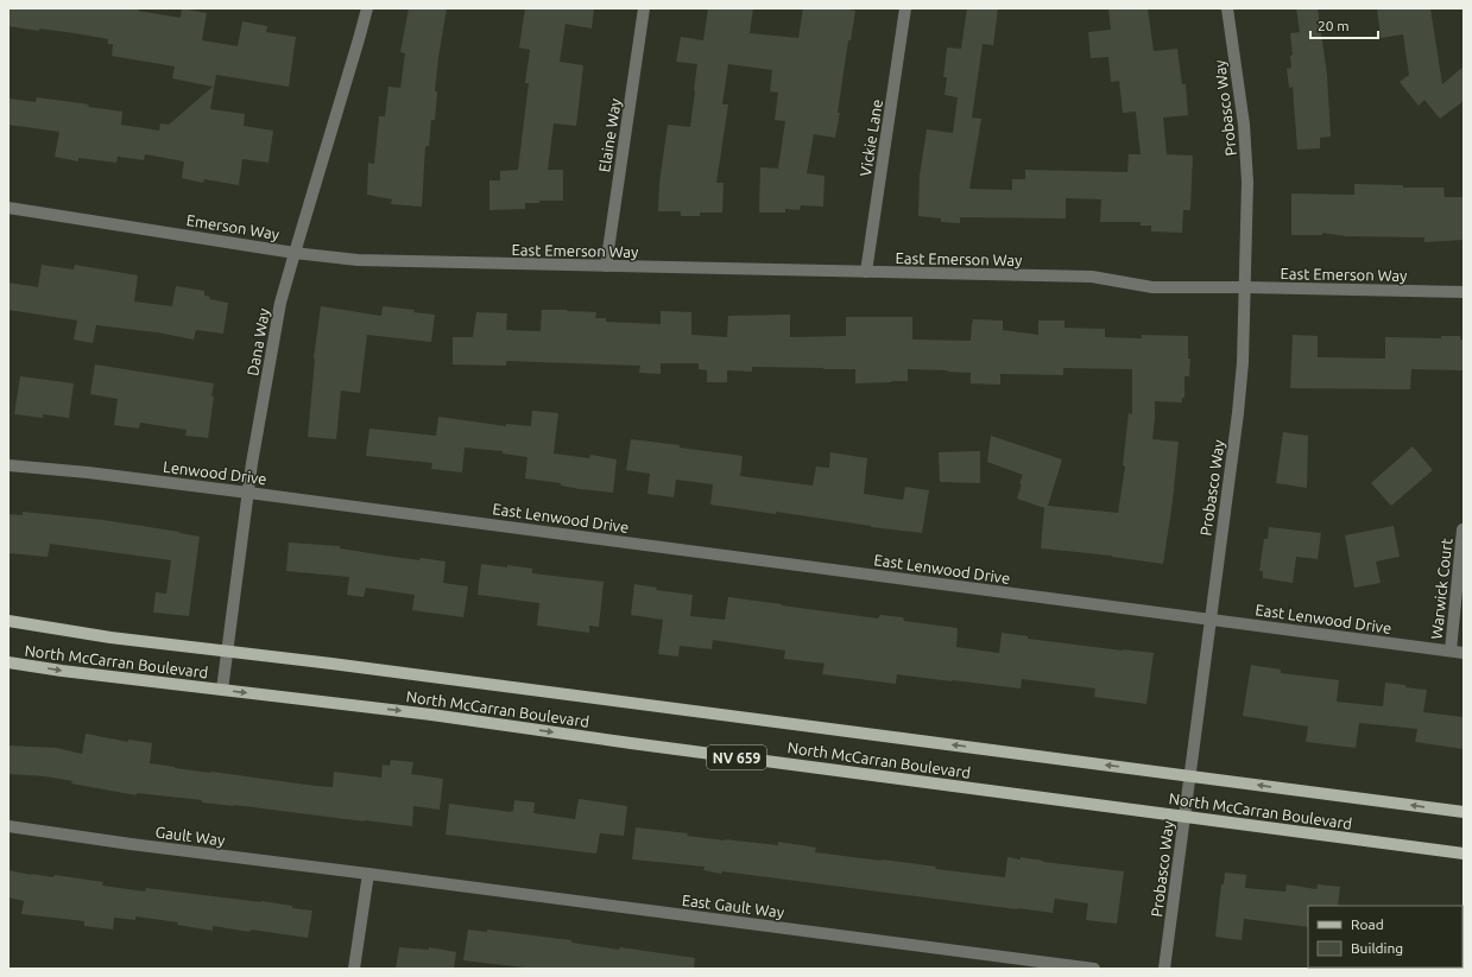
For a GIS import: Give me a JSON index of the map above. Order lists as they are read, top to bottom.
{
  "streets": {
    "main road": ["North McCarran Boulevard", "NV 659"],
    "street": [
      "Probasco Way",
      "Elaine Way",
      "Vickie Lane",
      "Emerson Way",
      "East Emerson Way",
      "Dana Way",
      "Lenwood Drive",
      "East Lenwood Drive",
      "Warwick Court",
      "Gault Way",
      "East Gault Way"
    ]
  },
  "crossings": [
    ["Probasco Way", "East Emerson Way"],
    ["Probasco Way", "East Lenwood Drive"],
    ["Probasco Way", "North McCarran Boulevard"],
    ["Elaine Way", "East Emerson Way"],
    ["Vickie Lane", "East Emerson Way"],
    ["Emerson Way", "East Emerson Way"],
    ["Emerson Way", "Dana Way"],
    ["Dana Way", "Lenwood Drive"],
    ["Dana Way", "North McCarran Boulevard"],
    ["Lenwood Drive", "East Lenwood Drive"],
    ["East Lenwood Drive", "Warwick Court"],
    ["Gault Way", "East Gault Way"]
  ],
  "legend": ["Road", "Building"],
  "scale_bar": "20 m"
}
